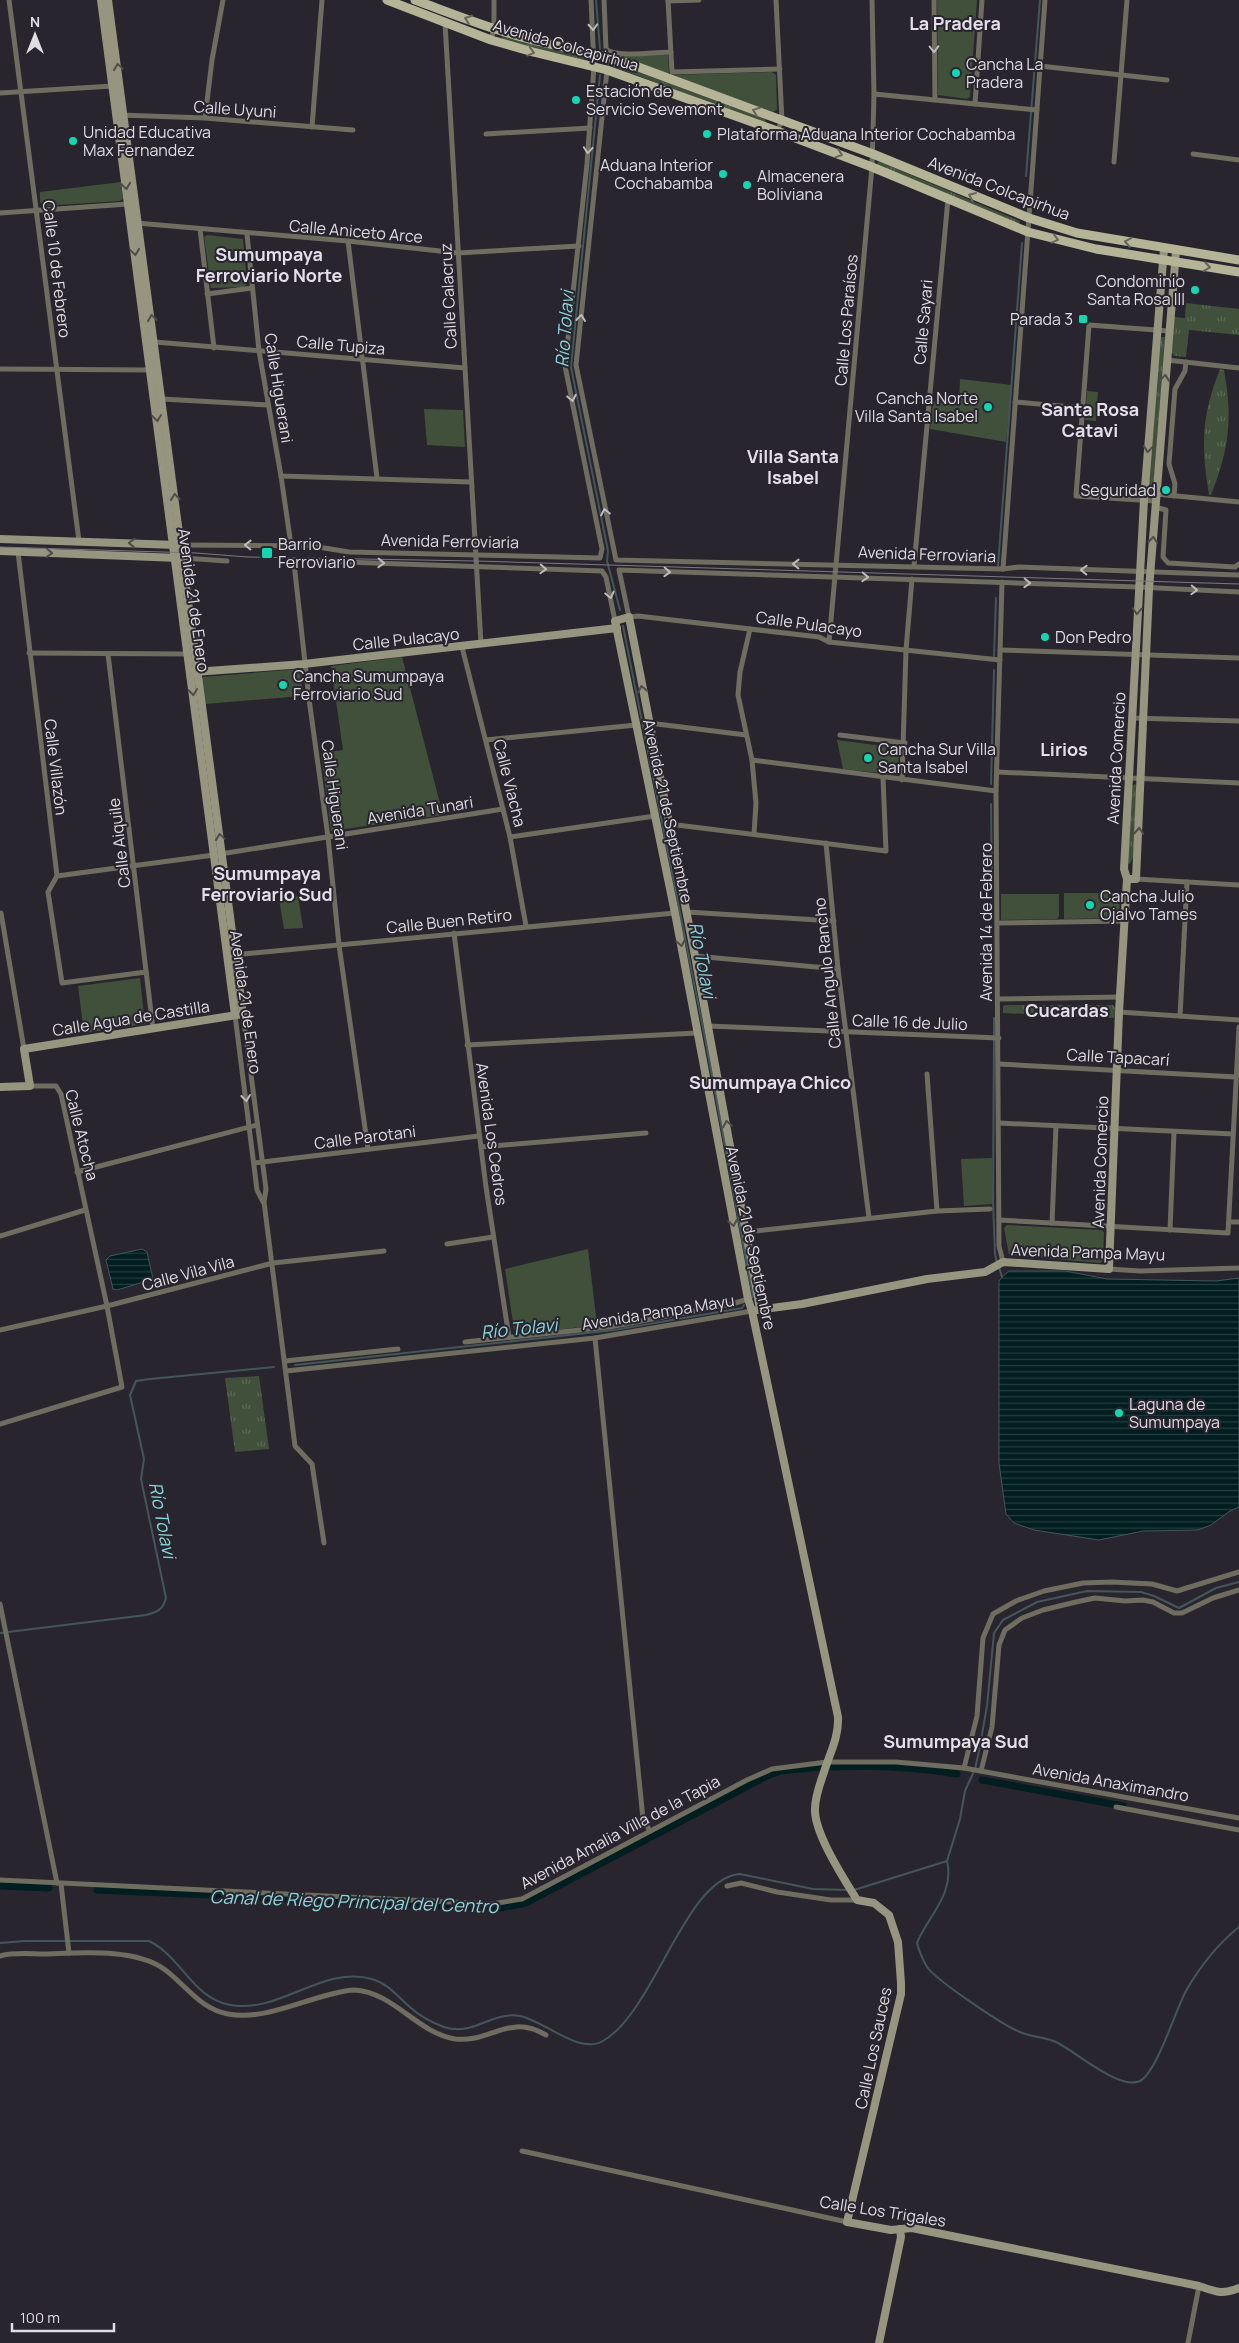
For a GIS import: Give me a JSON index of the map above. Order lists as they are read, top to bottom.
{
  "streets": {
    "main road": ["Avenida Colcapirhua"],
    "street": [
      "Calle Uyuni",
      "Calle Aniceto Arce",
      "Calle 10 de Febrero",
      "Calle Calacruz",
      "Calle Los Paraísos",
      "Calle Sayari",
      "Calle Tupiza",
      "Calle Higuerani",
      "Avenida Ferroviaria",
      "Avenida 21 de Enero",
      "Calle Pulacayo",
      "Avenida Comercio",
      "Calle Villazón",
      "Calle Viacha",
      "Avenida Tunari",
      "Avenida 21 de Septiembre",
      "Calle Aiquile",
      "Calle Buen Retiro",
      "Avenida 14 de Febrero",
      "Calle Angulo Rancho",
      "Calle Agua de Castilla",
      "Calle 16 de Julio",
      "Calle Tapacarí",
      "Avenida Los Cedros",
      "Calle Atocha",
      "Calle Parotani",
      "Avenida Pampa Mayu",
      "Calle Vila Vila",
      "Avenida Anaximandro",
      "Avenida Amalia Villa de la Tapia",
      "Calle Los Sauces",
      "Calle Los Trigales"
    ]
  },
  "crossings": [
    ["Avenida Colcapirhua", "Calle Calacruz"],
    ["Avenida Colcapirhua", "Calle Los Paraísos"],
    ["Avenida Colcapirhua", "Calle Sayari"],
    ["Avenida Colcapirhua", "Avenida Ferroviaria"],
    ["Avenida Colcapirhua", "Avenida Comercio"],
    ["Calle Uyuni", "Avenida 21 de Enero"],
    ["Calle Aniceto Arce", "Calle Calacruz"],
    ["Calle Aniceto Arce", "Calle Higuerani"],
    ["Calle Aniceto Arce", "Avenida Ferroviaria"],
    ["Calle Aniceto Arce", "Avenida 21 de Enero"],
    ["Calle 10 de Febrero", "Avenida Ferroviaria"],
    ["Calle Calacruz", "Calle Tupiza"],
    ["Calle Calacruz", "Avenida Ferroviaria"],
    ["Calle Los Paraísos", "Avenida Ferroviaria"],
    ["Calle Los Paraísos", "Calle Pulacayo"],
    ["Calle Sayari", "Avenida Ferroviaria"],
    ["Calle Tupiza", "Calle Higuerani"],
    ["Calle Tupiza", "Avenida 21 de Enero"],
    ["Calle Higuerani", "Avenida Ferroviaria"],
    ["Calle Higuerani", "Calle Pulacayo"],
    ["Calle Higuerani", "Avenida Tunari"],
    ["Calle Higuerani", "Calle Buen Retiro"],
    ["Calle Higuerani", "Calle Parotani"],
    ["Avenida Ferroviaria", "Avenida 21 de Enero"],
    ["Avenida Ferroviaria", "Avenida Comercio"],
    ["Avenida Ferroviaria", "Avenida 21 de Septiembre"],
    ["Avenida Ferroviaria", "Avenida 14 de Febrero"],
    ["Avenida 21 de Enero", "Calle Pulacayo"],
    ["Avenida 21 de Enero", "Avenida Tunari"],
    ["Avenida 21 de Enero", "Calle Buen Retiro"],
    ["Avenida 21 de Enero", "Calle Agua de Castilla"],
    ["Avenida 21 de Enero", "Calle Parotani"],
    ["Avenida 21 de Enero", "Avenida Pampa Mayu"],
    ["Avenida 21 de Enero", "Calle Vila Vila"],
    ["Calle Pulacayo", "Calle Viacha"],
    ["Calle Pulacayo", "Avenida 21 de Septiembre"],
    ["Calle Pulacayo", "Avenida 14 de Febrero"],
    ["Avenida Comercio", "Calle Tapacarí"],
    ["Avenida Comercio", "Avenida Pampa Mayu"],
    ["Calle Villazón", "Avenida Tunari"],
    ["Calle Villazón", "Calle Aiquile"],
    ["Calle Viacha", "Avenida Tunari"],
    ["Calle Viacha", "Calle Buen Retiro"],
    ["Avenida Tunari", "Calle Aiquile"],
    ["Avenida 21 de Septiembre", "Calle Buen Retiro"],
    ["Avenida 21 de Septiembre", "Calle 16 de Julio"],
    ["Avenida 21 de Septiembre", "Avenida Pampa Mayu"],
    ["Avenida 21 de Septiembre", "Avenida Amalia Villa de la Tapia"],
    ["Avenida 21 de Septiembre", "Calle Los Sauces"],
    ["Calle Aiquile", "Calle Agua de Castilla"],
    ["Calle Buen Retiro", "Avenida Los Cedros"],
    ["Avenida 14 de Febrero", "Calle 16 de Julio"],
    ["Avenida 14 de Febrero", "Calle Tapacarí"],
    ["Avenida 14 de Febrero", "Avenida Pampa Mayu"],
    ["Calle Angulo Rancho", "Calle 16 de Julio"],
    ["Avenida Los Cedros", "Calle Parotani"],
    ["Avenida Los Cedros", "Avenida Pampa Mayu"],
    ["Calle Atocha", "Calle Vila Vila"],
    ["Avenida Anaximandro", "Avenida Amalia Villa de la Tapia"],
    ["Calle Los Sauces", "Calle Los Trigales"]
  ],
  "districts": [
    "La Pradera",
    "Sumumpaya Ferroviario Norte",
    "Santa Rosa Catavi",
    "Villa Santa Isabel",
    "Lirios",
    "Sumumpaya Ferroviario Sud",
    "Cucardas",
    "Sumumpaya Chico",
    "Sumumpaya Sud"
  ],
  "water": ["Río Tolavi", "Canal de Riego Principal del Centro"],
  "places": {
    "other": [
      "Cancha La Pradera",
      "Estación de Servicio Sevemont",
      "Plataforma Aduana Interior Cochabamba",
      "Unidad Educativa Max Fernandez",
      "Aduana Interior Cochabamba",
      "Almacenera Boliviana",
      "Condominio Santa Rosa III",
      "Cancha Norte Villa Santa Isabel",
      "Seguridad",
      "Don Pedro",
      "Cancha Sumumpaya Ferroviario Sud",
      "Cancha Sur Villa Santa Isabel",
      "Cancha Julio Ojalvo Tames",
      "Laguna de Sumumpaya"
    ],
    "transit": ["Parada 3", "Barrio Ferroviario"]
  },
  "scale_bar": "100 m",
  "north": "top"
}
